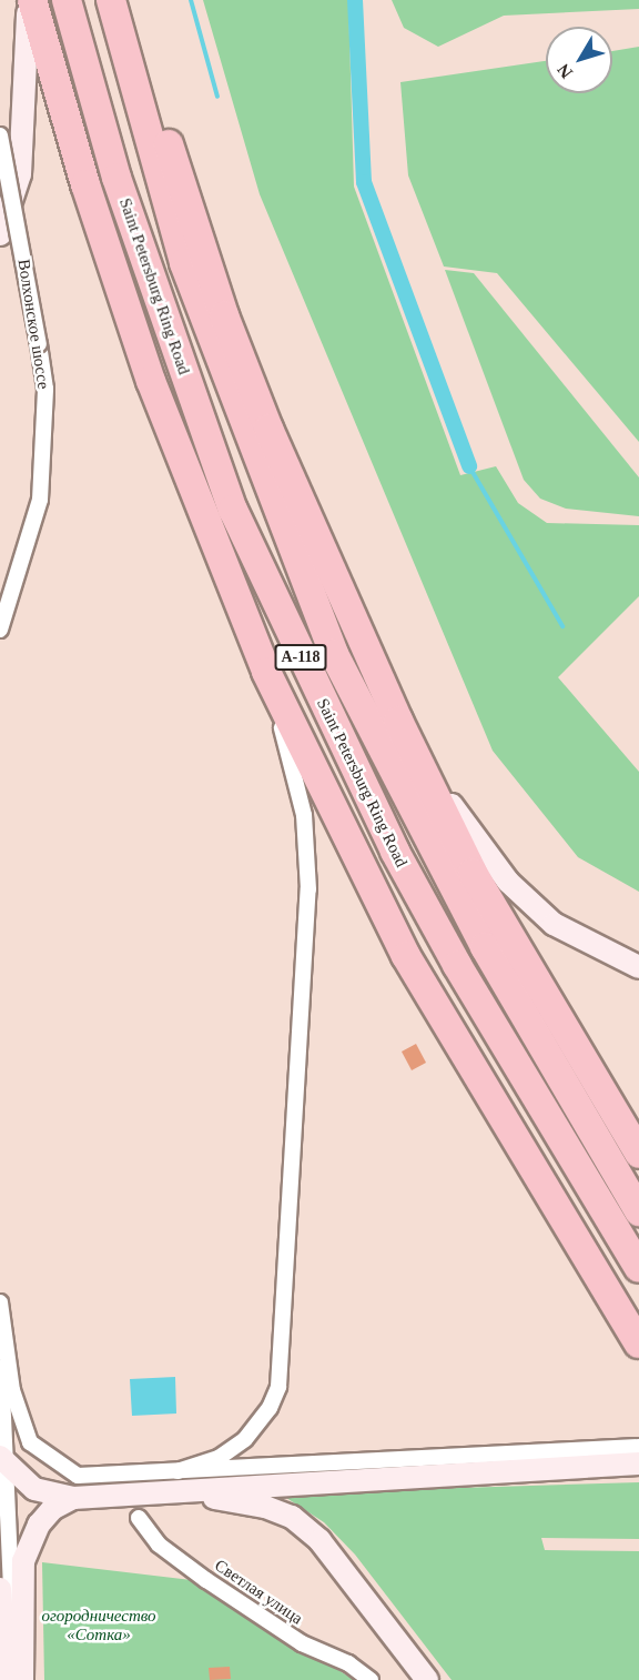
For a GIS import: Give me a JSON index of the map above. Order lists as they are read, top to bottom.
{
  "streets": {
    "highway": ["Saint Petersburg Ring Road", "А-118"],
    "street": ["Волхонское шоссе", "Светлая улица"]
  },
  "parks": ["огородничество «Сотка»"],
  "north": "bottom left"
}
